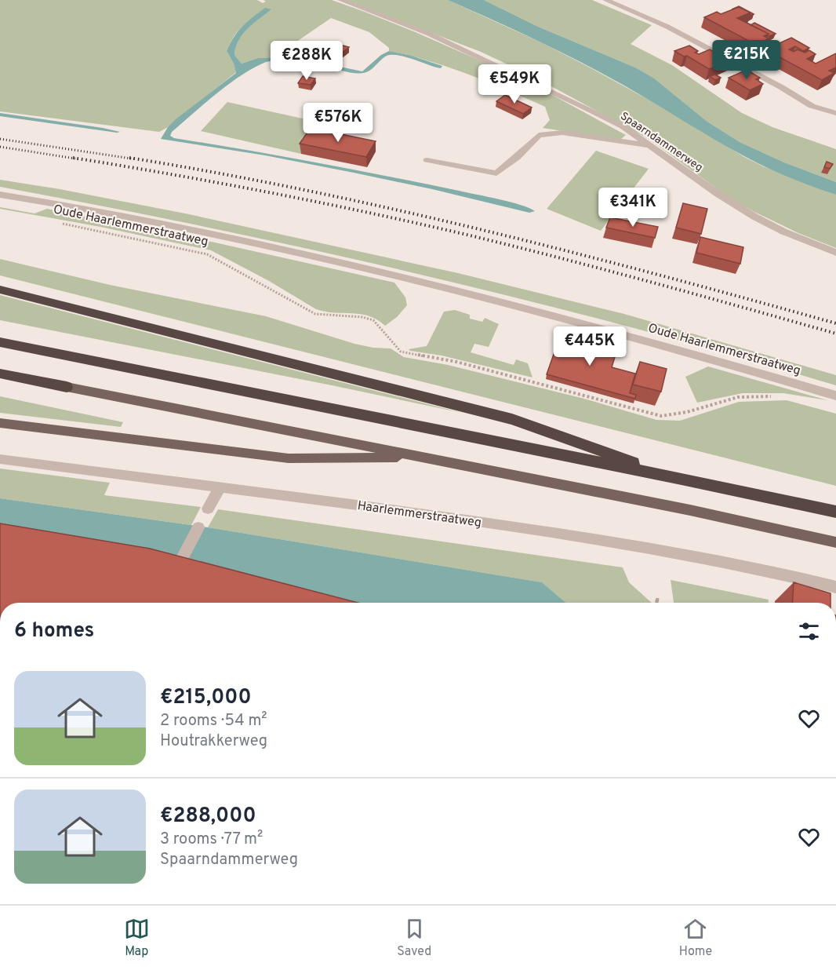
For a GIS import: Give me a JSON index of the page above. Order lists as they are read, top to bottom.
{
  "streets": {
    "street": ["Spaarndammerweg", "Oude Haarlemmerstraatweg", "Haarlemmerstraatweg"]
  },
  "page": {
    "price": [
      "€215K",
      "€288K",
      "€549K",
      "€576K",
      "€341K",
      "€445K"
    ],
    "heading": "6 homes",
    "list": [
      {
        "name": "€215,000",
        "note": "2 rooms · 54 m² · Houtrakkerweg"
      },
      {
        "name": "€288,000",
        "note": "3 rooms · 77 m² · Spaarndammerweg"
      }
    ],
    "tabs": ["Map", "Saved", "Home"]
  }
}
